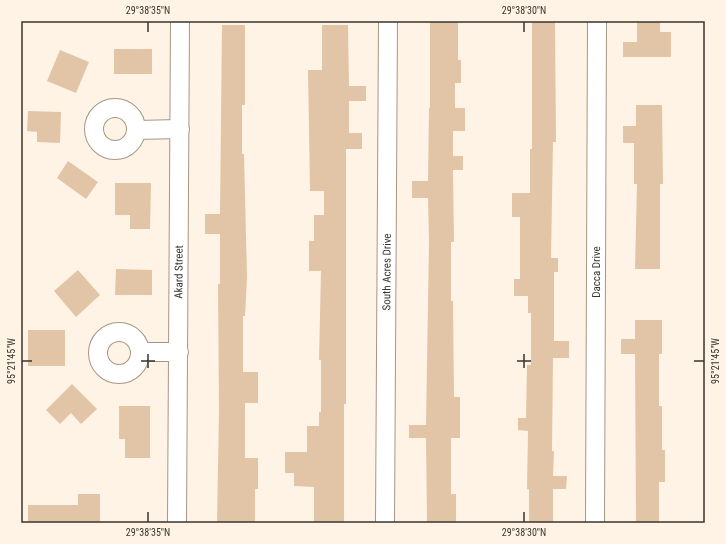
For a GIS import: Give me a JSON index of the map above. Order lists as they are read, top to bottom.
{
  "streets": {
    "street": ["Akard Street", "South Acres Drive", "Dacca Drive"]
  },
  "coordinates": ["29°38'35\"N", "29°38'30\"N", "95°21'45\"W"]
}
